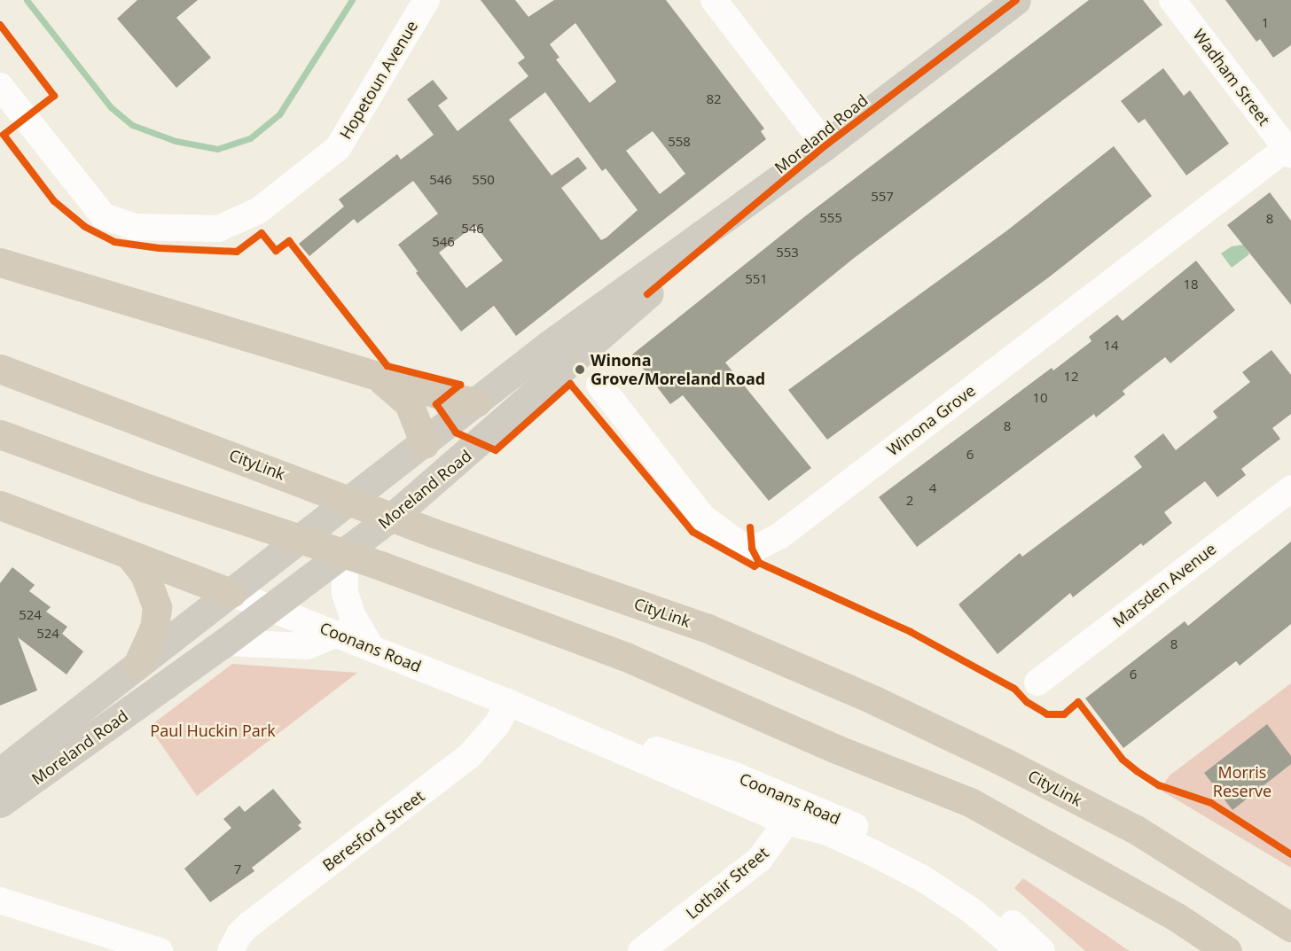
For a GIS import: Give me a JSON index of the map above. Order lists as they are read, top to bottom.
{
  "streets": {
    "highway": ["CityLink"],
    "main road": ["Moreland Road"],
    "street": [
      "Wadham Street",
      "Hopetoun Avenue",
      "Winona Grove",
      "Marsden Avenue",
      "Coonans Road",
      "Beresford Street",
      "Lothair Street"
    ]
  },
  "crossings": [
    ["Wadham Street", "Winona Grove"],
    ["Moreland Road", "Coonans Road"],
    ["Coonans Road", "Beresford Street"],
    ["Coonans Road", "Lothair Street"]
  ],
  "parks": ["Paul Huckin Park", "Morris Reserve"],
  "places": ["Winona Grove/Moreland Road"],
  "house_numbers": [
    "1",
    "82",
    "558",
    "546",
    "550",
    "557",
    "555",
    "8",
    "546",
    "546",
    "553",
    "551",
    "18",
    "14",
    "12",
    "10",
    "8",
    "6",
    "4",
    "2",
    "524",
    "524",
    "8",
    "6",
    "7"
  ]
}
